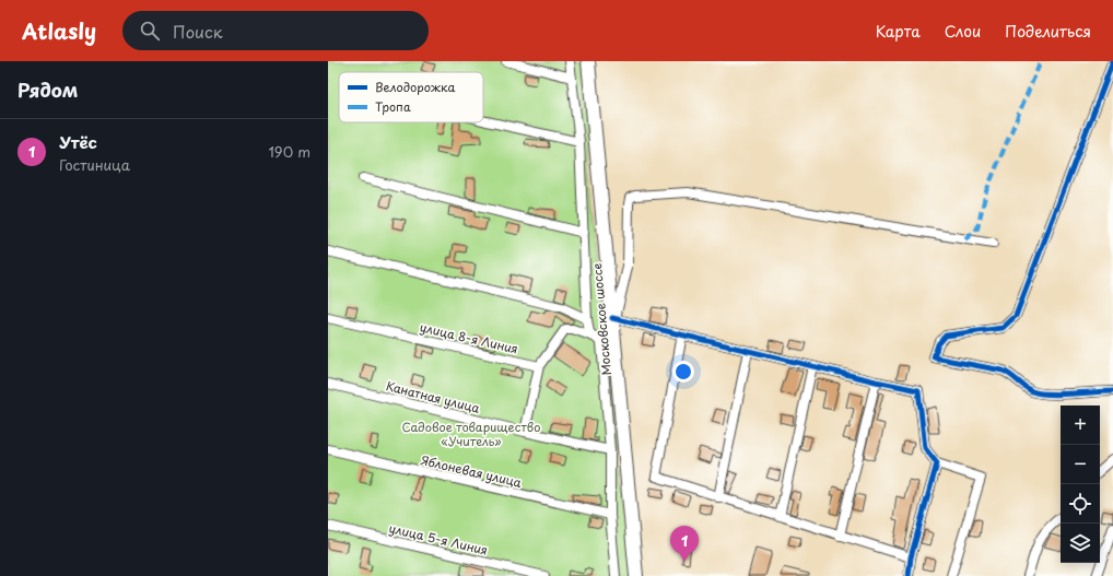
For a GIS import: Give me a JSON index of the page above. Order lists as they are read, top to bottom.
{
  "streets": {
    "highway": ["Московское шоссе"],
    "street": [
      "улица 8-я Линия",
      "Канатная улица",
      "Яблоневая улица",
      "улица 5-я Линия"
    ]
  },
  "parks": ["Садовое товарищество «Учитель»"],
  "legend": ["Велодорожка", "Тропа"],
  "page": {
    "header": "Atlasly",
    "search": "Поиск",
    "nav": ["Карта", "Слои", "Поделиться"],
    "heading": "Рядом",
    "list": [
      {
        "mark": "1",
        "name": "Утёс",
        "note": "Гостиница",
        "value": "190 m"
      }
    ],
    "map_buttons": ["+", "−"],
    "pins": "1"
  }
}
